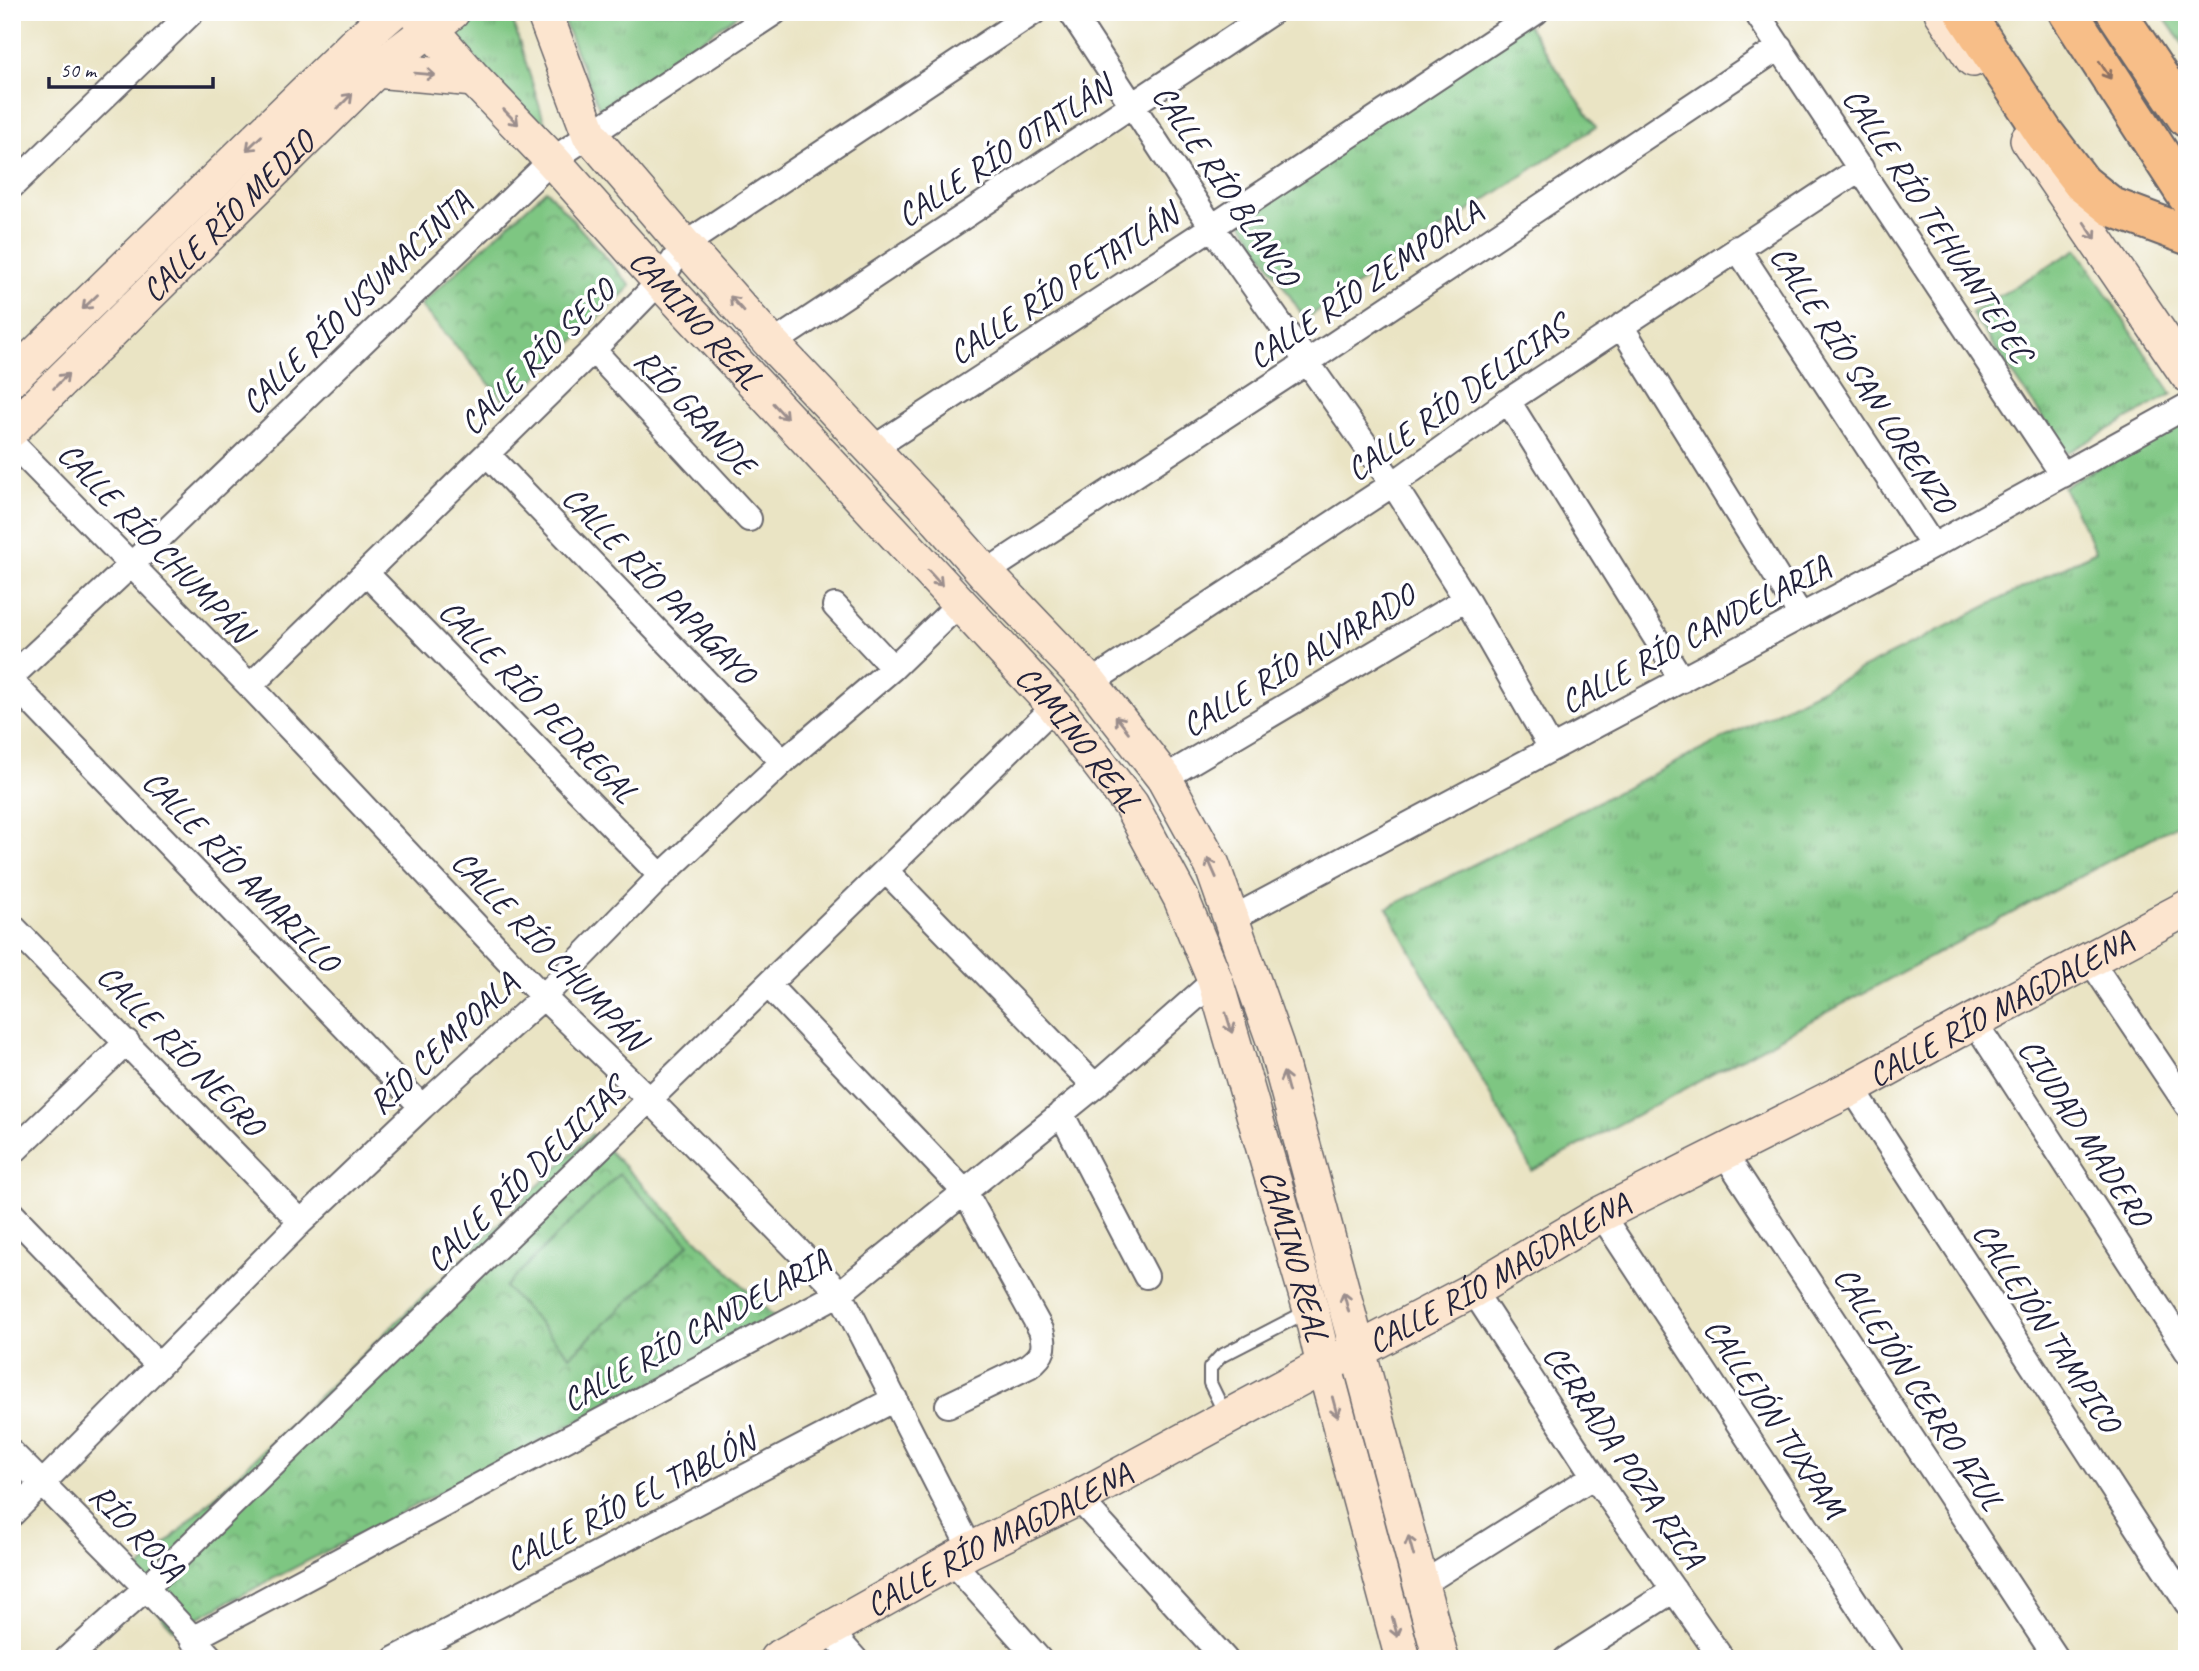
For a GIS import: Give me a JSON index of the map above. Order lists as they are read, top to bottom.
{
  "streets": {
    "street": [
      "CALLE RÍO OTATLÁN",
      "CALLE RÍO BLANCO",
      "CALLE RÍO MEDIO",
      "CALLE RÍO TEHUANTEPEC",
      "CALLE RÍO PETATLÁN",
      "CALLE RÍO ZEMPOALA",
      "CALLE RÍO USUMACINTA",
      "CAMINO REAL",
      "CALLE RÍO SECO",
      "CALLE RÍO SAN LORENZO",
      "CALLE RÍO DELICIAS",
      "RÍO GRANDE",
      "CALLE RÍO CHUMPÁN",
      "CALLE RÍO PAPAGAYO",
      "CALLE RÍO CANDELARIA",
      "CALLE RÍO ALVARADO",
      "CALLE RÍO PEDREGAL",
      "CALLE RÍO AMARILLO",
      "CALLE RÍO MAGDALENA",
      "RÍO CEMPOALA",
      "CALLE RÍO NEGRO",
      "CIUDAD MADERO",
      "CALLEJÓN TAMPICO",
      "CALLEJÓN CERRO AZUL",
      "CALLEJÓN TUXPAM",
      "CERRADA POZA RICA",
      "CALLE RÍO EL TABLÓN",
      "RÍO ROSA"
    ]
  },
  "crossings": [
    ["CALLE RÍO OTATLÁN", "CALLE RÍO BLANCO"],
    ["CALLE RÍO OTATLÁN", "CAMINO REAL"],
    ["CALLE RÍO BLANCO", "CALLE RÍO PETATLÁN"],
    ["CALLE RÍO BLANCO", "CALLE RÍO ZEMPOALA"],
    ["CALLE RÍO BLANCO", "CALLE RÍO DELICIAS"],
    ["CALLE RÍO BLANCO", "CALLE RÍO CANDELARIA"],
    ["CALLE RÍO BLANCO", "CALLE RÍO ALVARADO"],
    ["CALLE RÍO MEDIO", "CAMINO REAL"],
    ["CALLE RÍO TEHUANTEPEC", "CALLE RÍO ZEMPOALA"],
    ["CALLE RÍO TEHUANTEPEC", "CALLE RÍO DELICIAS"],
    ["CALLE RÍO TEHUANTEPEC", "CALLE RÍO CANDELARIA"],
    ["CALLE RÍO PETATLÁN", "CAMINO REAL"],
    ["CALLE RÍO ZEMPOALA", "CAMINO REAL"],
    ["CALLE RÍO USUMACINTA", "CAMINO REAL"],
    ["CALLE RÍO USUMACINTA", "CALLE RÍO CHUMPÁN"],
    ["CAMINO REAL", "CALLE RÍO SECO"],
    ["CAMINO REAL", "CALLE RÍO DELICIAS"],
    ["CAMINO REAL", "CALLE RÍO CANDELARIA"],
    ["CAMINO REAL", "CALLE RÍO ALVARADO"],
    ["CAMINO REAL", "CALLE RÍO MAGDALENA"],
    ["CAMINO REAL", "RÍO CEMPOALA"],
    ["CALLE RÍO SECO", "RÍO GRANDE"],
    ["CALLE RÍO SECO", "CALLE RÍO CHUMPÁN"],
    ["CALLE RÍO SECO", "CALLE RÍO PAPAGAYO"],
    ["CALLE RÍO SECO", "CALLE RÍO PEDREGAL"],
    ["CALLE RÍO SAN LORENZO", "CALLE RÍO DELICIAS"],
    ["CALLE RÍO SAN LORENZO", "CALLE RÍO CANDELARIA"],
    ["CALLE RÍO DELICIAS", "CALLE RÍO CHUMPÁN"],
    ["CALLE RÍO DELICIAS", "RÍO ROSA"],
    ["CALLE RÍO CHUMPÁN", "CALLE RÍO CANDELARIA"],
    ["CALLE RÍO CHUMPÁN", "CALLE RÍO MAGDALENA"],
    ["CALLE RÍO CHUMPÁN", "RÍO CEMPOALA"],
    ["CALLE RÍO CHUMPÁN", "CALLE RÍO EL TABLÓN"],
    ["CALLE RÍO PAPAGAYO", "RÍO CEMPOALA"],
    ["CALLE RÍO CANDELARIA", "RÍO ROSA"],
    ["CALLE RÍO PEDREGAL", "RÍO CEMPOALA"],
    ["CALLE RÍO AMARILLO", "RÍO CEMPOALA"],
    ["CALLE RÍO MAGDALENA", "CIUDAD MADERO"],
    ["CALLE RÍO MAGDALENA", "CALLEJÓN TAMPICO"],
    ["CALLE RÍO MAGDALENA", "CALLEJÓN CERRO AZUL"],
    ["CALLE RÍO MAGDALENA", "CALLEJÓN TUXPAM"],
    ["CALLE RÍO MAGDALENA", "CERRADA POZA RICA"],
    ["RÍO CEMPOALA", "CALLE RÍO NEGRO"],
    ["RÍO CEMPOALA", "RÍO ROSA"]
  ],
  "scale_bar": "50 m"
}
